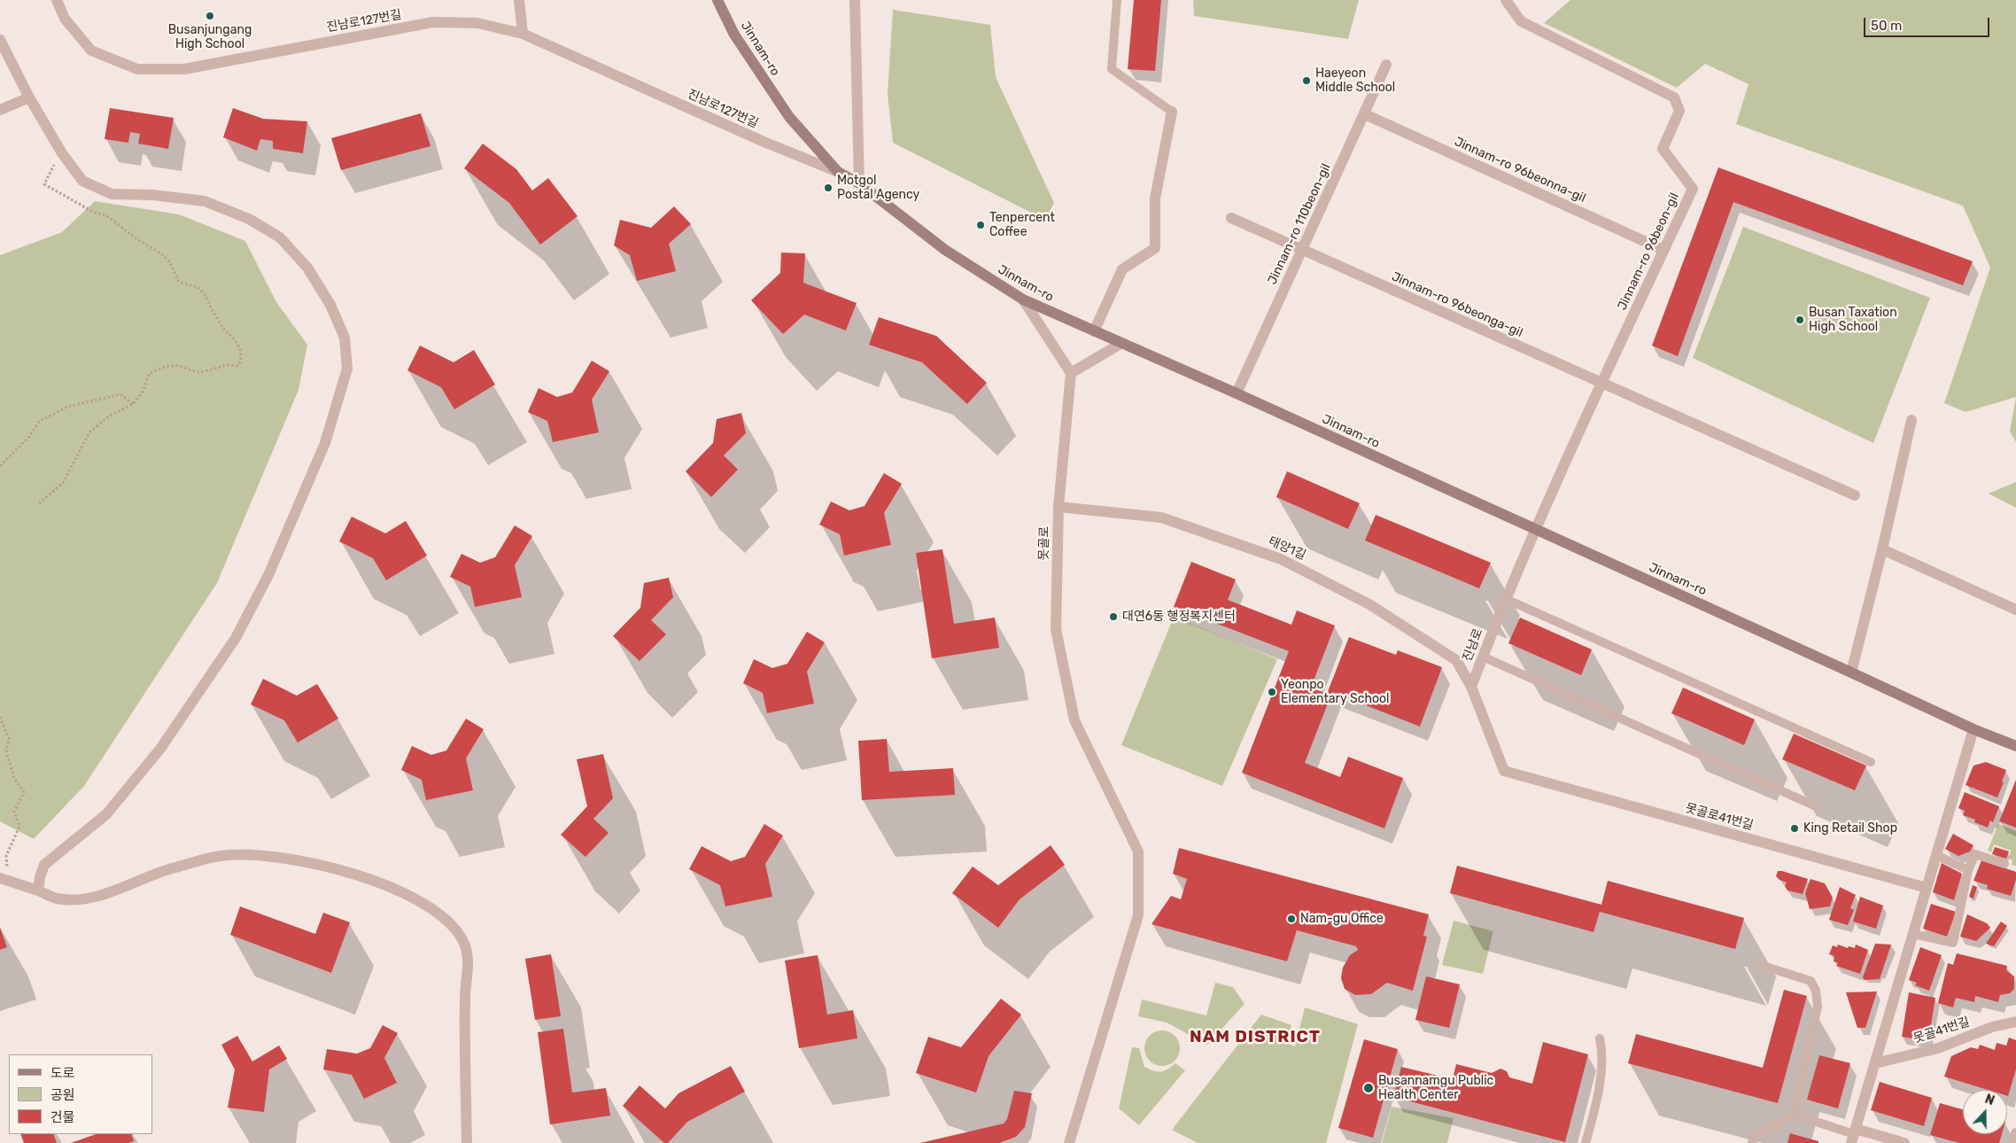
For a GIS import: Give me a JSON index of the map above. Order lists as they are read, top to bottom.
{
  "streets": {
    "main road": ["Jinnam-ro"],
    "street": [
      "진남로127번길",
      "Jinnam-ro 96beonna-gil",
      "Jinnam-ro 110beon-gil",
      "Jinnam-ro 96beon-gil",
      "Jinnam-ro 96beonga-gil",
      "못골로",
      "태양1길",
      "진남로",
      "못골로41번길",
      "못골41번길"
    ]
  },
  "crossings": [
    ["진남로127번길", "Jinnam-ro"],
    ["Jinnam-ro", "Jinnam-ro 110beon-gil"],
    ["Jinnam-ro", "Jinnam-ro 96beon-gil"],
    ["Jinnam-ro", "진남로"],
    ["Jinnam-ro 96beonna-gil", "Jinnam-ro 110beon-gil"],
    ["Jinnam-ro 96beonna-gil", "Jinnam-ro 96beon-gil"],
    ["Jinnam-ro 110beon-gil", "Jinnam-ro 96beonga-gil"],
    ["Jinnam-ro 96beon-gil", "Jinnam-ro 96beonga-gil"],
    ["Jinnam-ro 96beon-gil", "진남로"],
    ["못골로", "태양1길"],
    ["태양1길", "진남로"],
    ["태양1길", "못골로41번길"],
    ["진남로", "못골로41번길"]
  ],
  "districts": ["NAM DISTRICT"],
  "places": [
    "Busanjungang High School",
    "Haeyeon Middle School",
    "Motgol Postal Agency",
    "Tenpercent Coffee",
    "Busan Taxation High School",
    "대연6동 행정복지센터",
    "Yeonpo Elementary School",
    "King Retail Shop",
    "Nam-gu Office",
    "Busannamgu Public Health Center"
  ],
  "legend": ["도로", "공원", "건물"],
  "scale_bar": "50 m",
  "north": "top"
}
